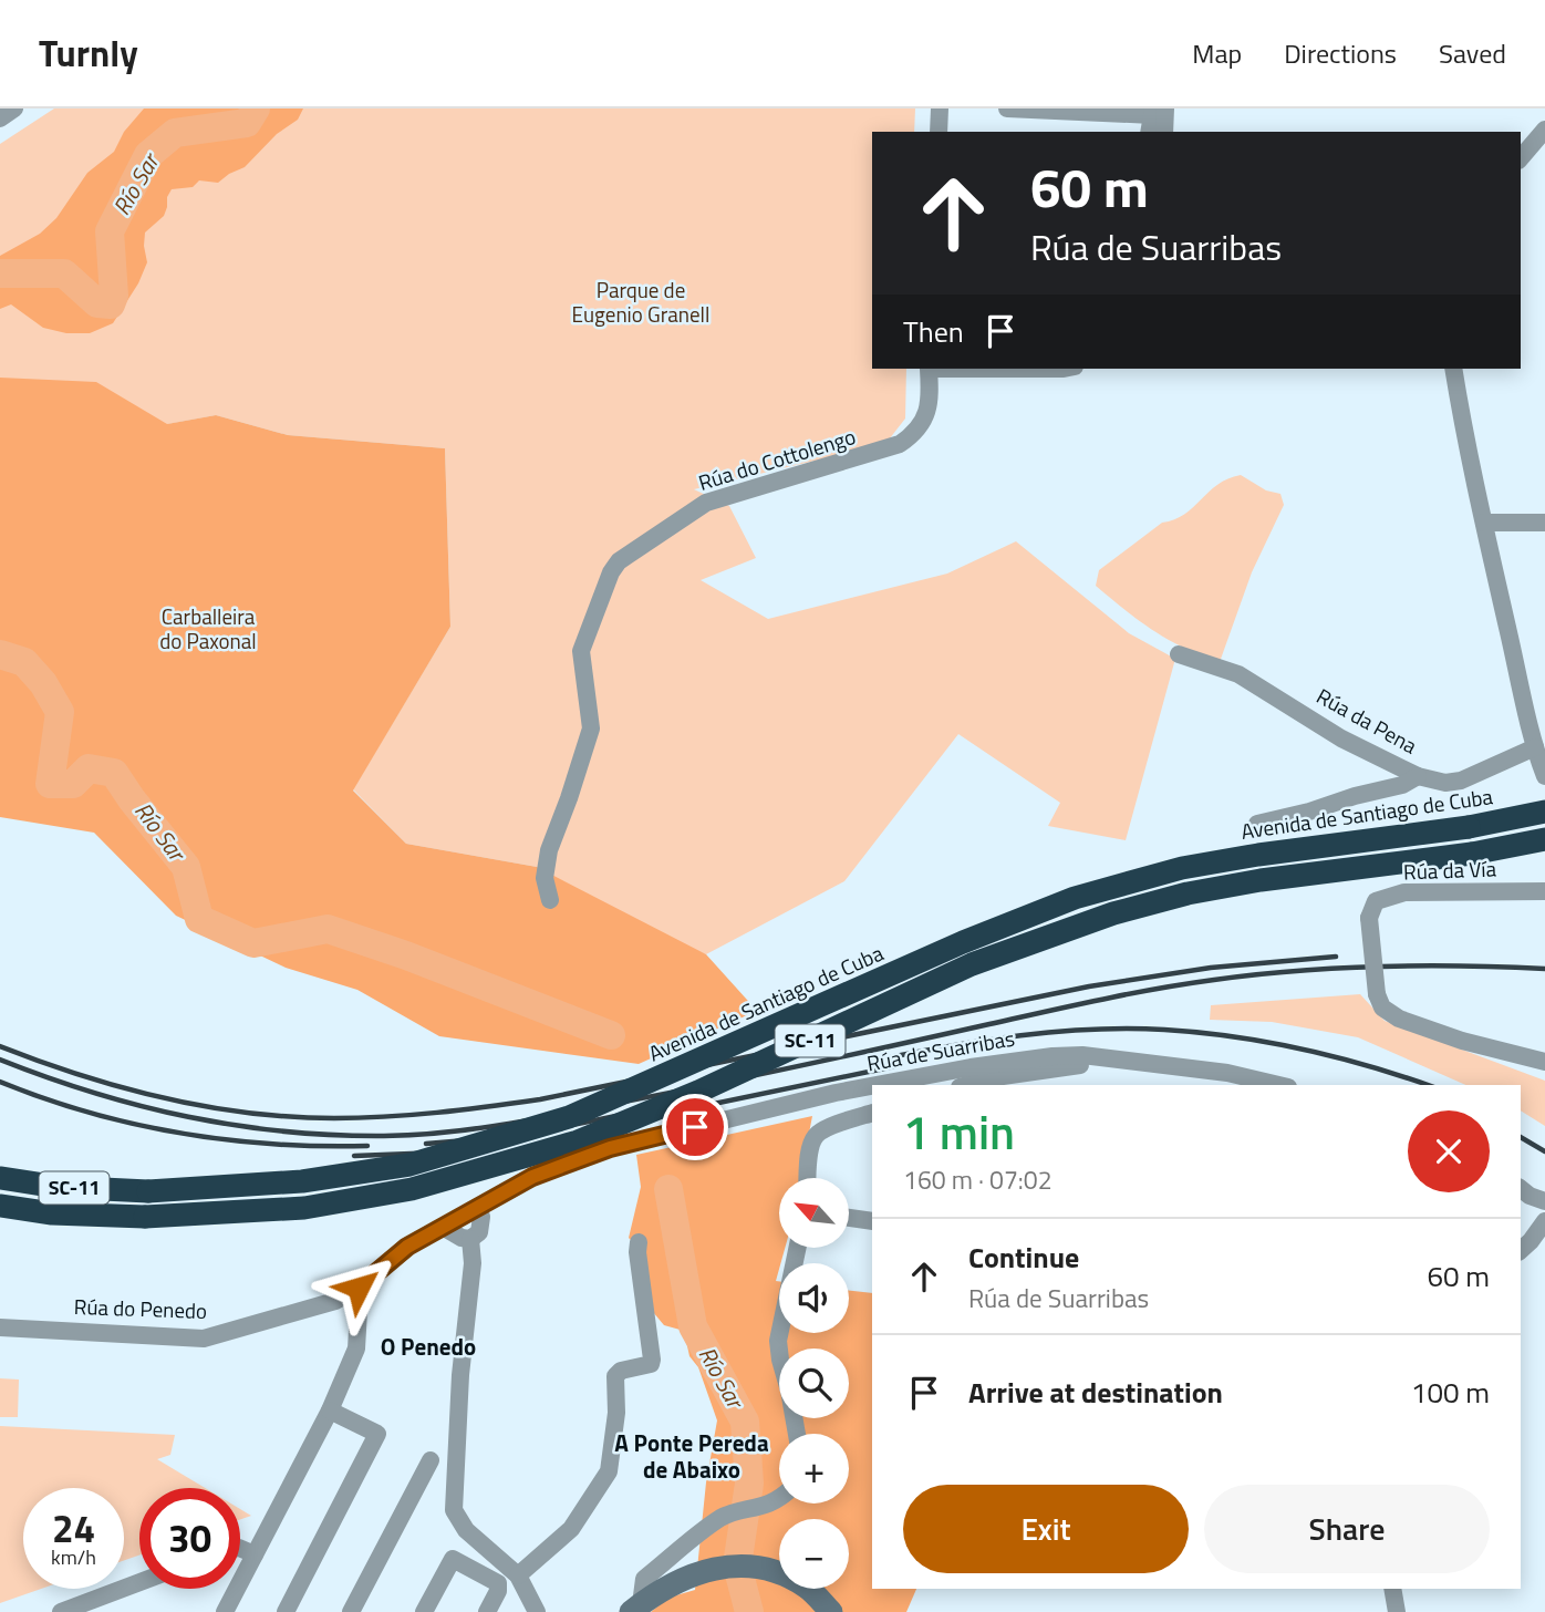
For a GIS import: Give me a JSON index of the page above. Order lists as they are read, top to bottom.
{
  "streets": {
    "highway": ["Avenida de Santiago de Cuba", "SC-11"],
    "street": [
      "Rúa do Cottolengo",
      "Rúa da Pena",
      "Rúa da Vía",
      "Rúa de Suarribas",
      "Rúa do Penedo"
    ]
  },
  "crossings": [
    ["Rúa de Suarribas", "Rúa do Penedo"]
  ],
  "districts": ["O Penedo", "A Ponte Pereda de Abaixo"],
  "water": ["Río Sar"],
  "parks": ["Parque de Eugenio Granell", "Carballeira do Paxonal"],
  "north": "top left",
  "page": {
    "header": "Turnly",
    "nav": ["Map", "Directions", "Saved"],
    "turn": ["60 m", "Rúa de Suarribas"],
    "then": "Then",
    "heading": ["1 min", "160 m · 07:02"],
    "map_buttons": ["+", "−"],
    "list": [
      {
        "name": "Continue",
        "note": "Rúa de Suarribas",
        "value": "60 m"
      },
      {
        "name": "Arrive at destination",
        "value": "100 m"
      }
    ],
    "buttons": ["Exit", "Share"],
    "speed": "24 km/h",
    "limit": "30"
  }
}
